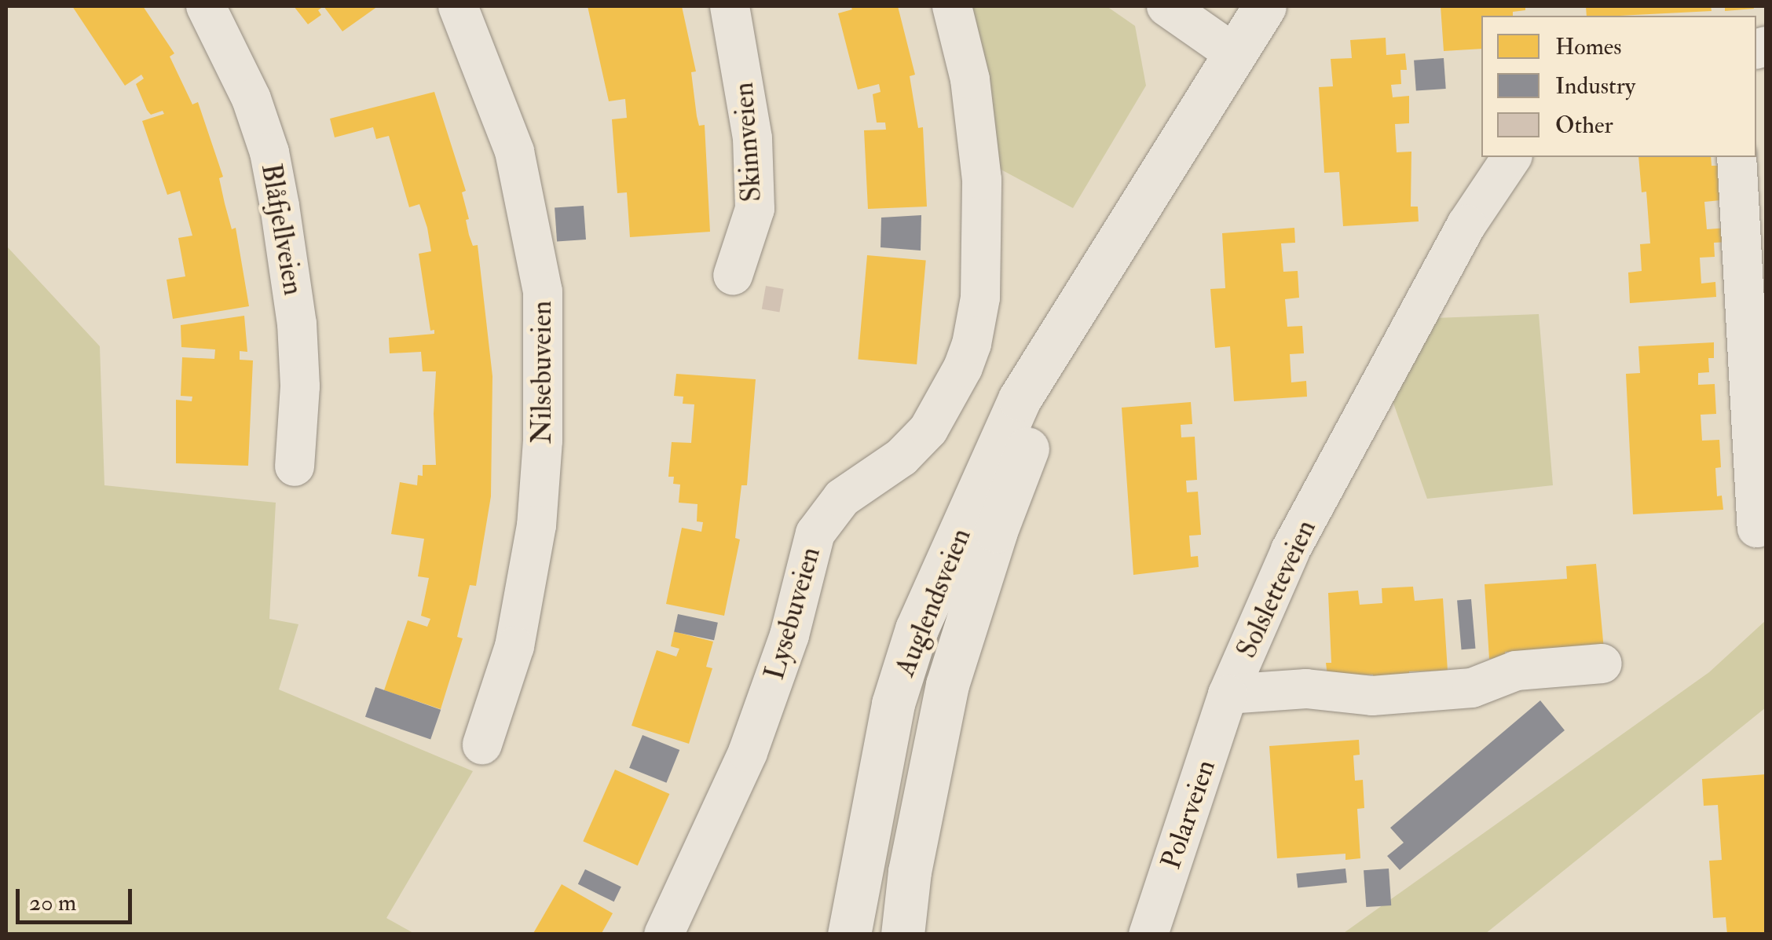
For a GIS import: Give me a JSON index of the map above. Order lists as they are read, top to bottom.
{
  "streets": {
    "main road": ["Auglendsveien"],
    "street": [
      "Skinnveien",
      "Blåfjellveien",
      "Nilsebuveien",
      "Solsletteveien",
      "Lysebuveien",
      "Polarveien"
    ]
  },
  "crossings": [
    ["Solsletteveien", "Polarveien"]
  ],
  "legend": ["Homes", "Industry", "Other"],
  "scale_bar": "20 m"
}
